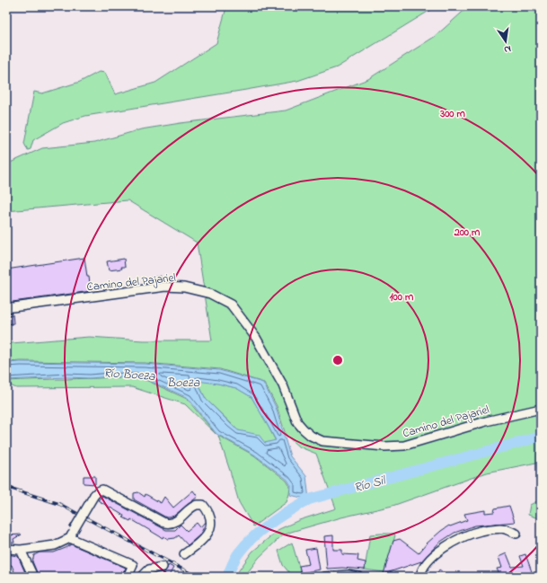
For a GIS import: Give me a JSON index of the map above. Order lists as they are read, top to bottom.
{
  "streets": {
    "street": ["Camino del Pajariel"]
  },
  "water": ["Río Boeza", "Boeza", "Río Sil"],
  "north": "bottom",
  "rings": ["300 m", "200 m", "100 m"]
}
